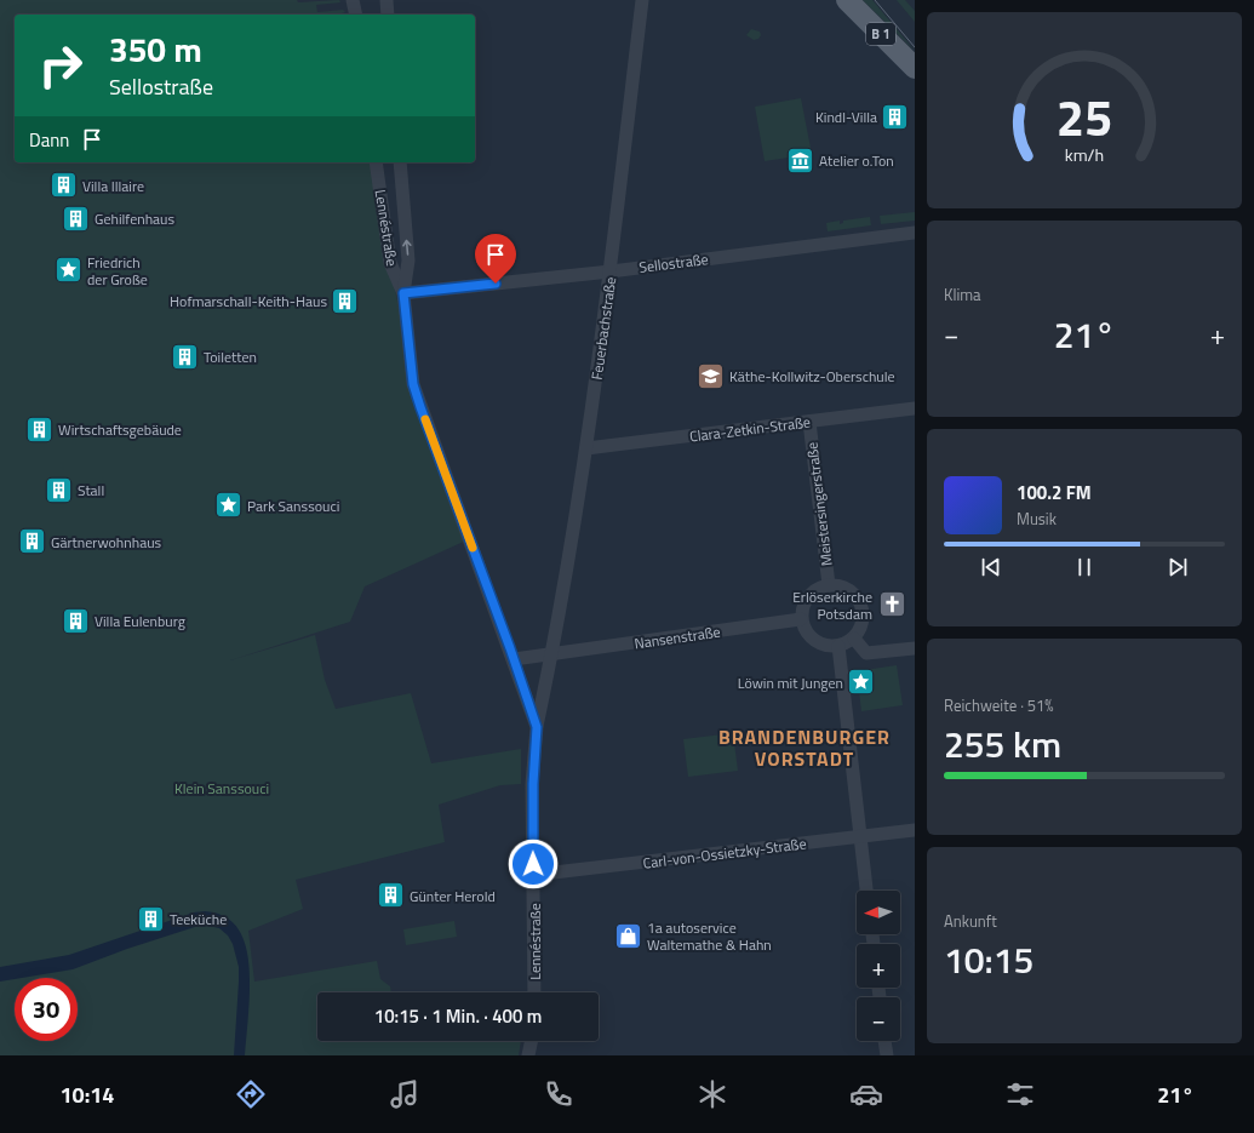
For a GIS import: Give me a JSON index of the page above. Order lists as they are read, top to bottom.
{
  "streets": {
    "main road": ["B 1"],
    "street": [
      "Lennéstraße",
      "Sellostraße",
      "Feuerbachstraße",
      "Clara-Zetkin-Straße",
      "Meistersingerstraße",
      "Nansenstraße",
      "Carl-von-Ossietzky-Straße"
    ]
  },
  "crossings": [
    ["Lennéstraße", "Sellostraße"],
    ["Lennéstraße", "Feuerbachstraße"],
    ["Lennéstraße", "Carl-von-Ossietzky-Straße"],
    ["Sellostraße", "Feuerbachstraße"],
    ["Feuerbachstraße", "Clara-Zetkin-Straße"],
    ["Feuerbachstraße", "Nansenstraße"],
    ["Clara-Zetkin-Straße", "Meistersingerstraße"],
    ["Meistersingerstraße", "Nansenstraße"]
  ],
  "districts": ["BRANDENBURGER VORSTADT"],
  "parks": ["Klein Sanssouci"],
  "places": {
    "building": [
      "Kindl-Villa",
      "Villa Illaire",
      "Gehilfenhaus",
      "Hofmarschall-Keith-Haus",
      "Toiletten",
      "Wirtschaftsgebäude",
      "Stall",
      "Gärtnerwohnhaus",
      "Villa Eulenburg",
      "Günter Herold",
      "Teeküche"
    ],
    "museum": ["Atelier o.Ton"],
    "place": ["Friedrich der Große", "Park Sanssouci", "Löwin mit Jungen"],
    "school or university": ["Käthe-Kollwitz-Oberschule"],
    "church": ["Erlöserkirche Potsdam"],
    "shop": ["1a autoservice Waltemathe & Hahn"]
  },
  "north": "left",
  "page": {
    "turn": ["350 m", "Sellostraße"],
    "then": "Dann",
    "tile": [
      "Klima",
      ["Reichweite · 51%", "255 km"],
      ["Ankunft", "10:15"]
    ],
    "heat": ["−", "21°", "+"],
    "song": ["100.2 FM", "Musik"],
    "map_buttons": ["+", "−"],
    "limit": "30",
    "trip": "10:15 · 1 Min. · 400 m",
    "tabs": ["10:14", "21°"],
    "gauge": ["25", "km/h"]
  }
}
